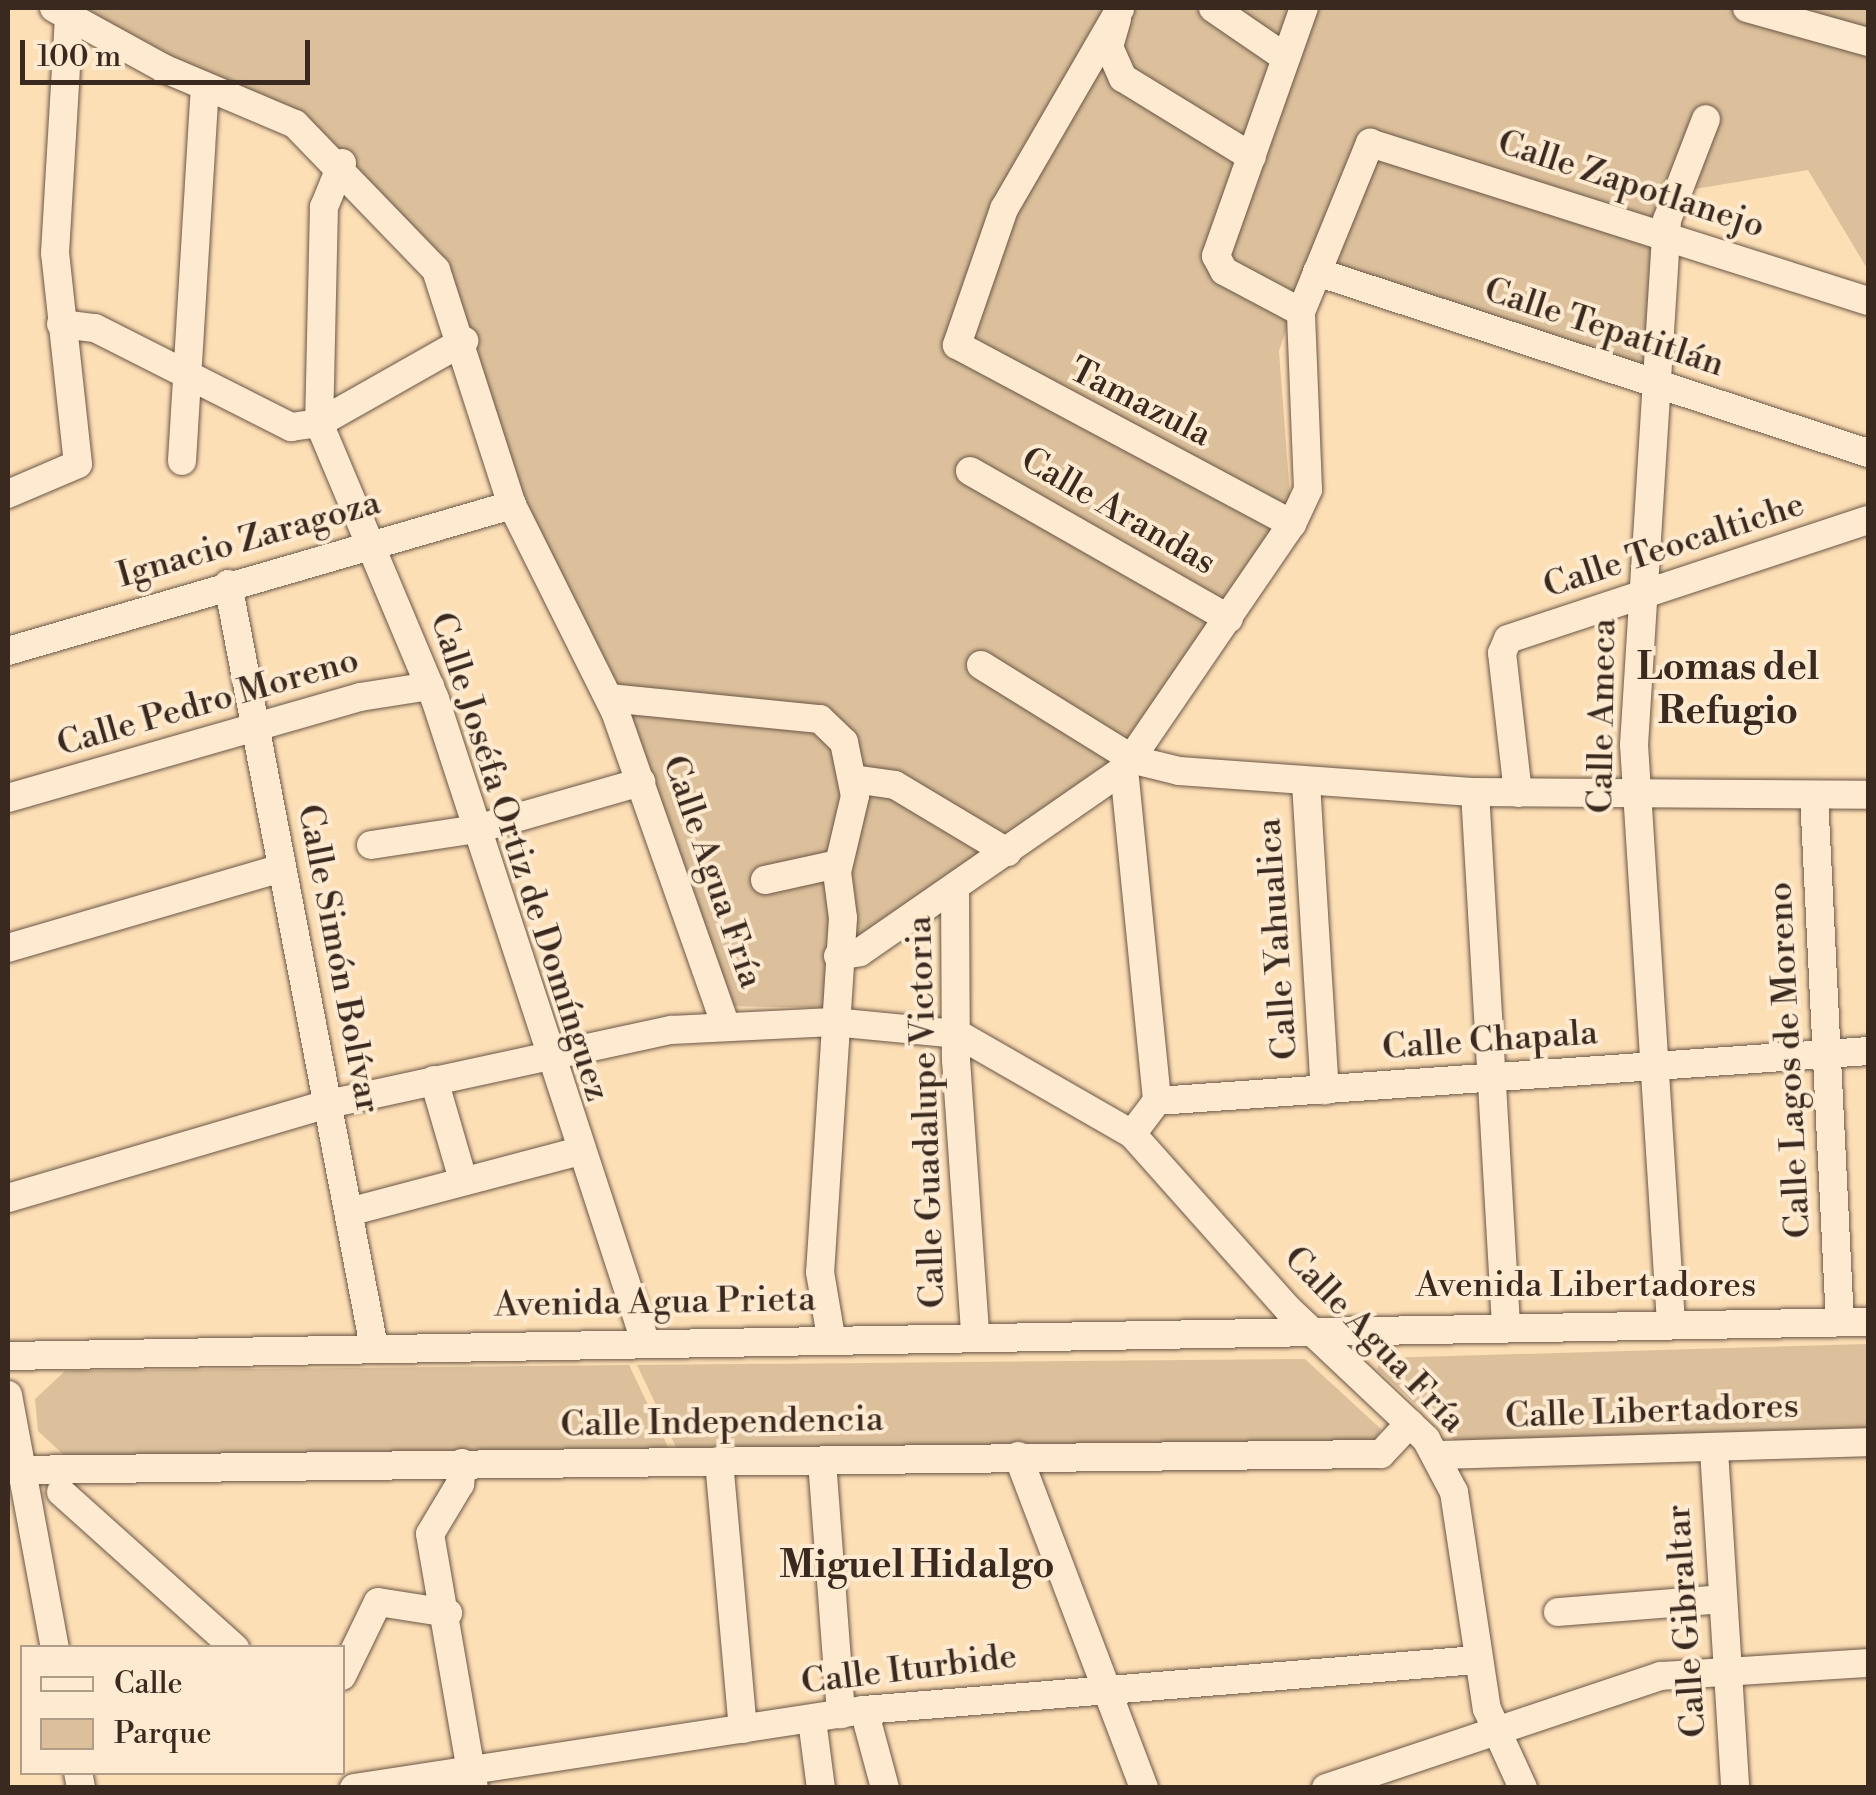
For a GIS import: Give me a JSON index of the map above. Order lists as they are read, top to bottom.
{
  "streets": {
    "street": [
      "Calle Zapotlanejo",
      "Calle Tepatitlán",
      "Tamazula",
      "Calle Arandas",
      "Ignacio Zaragoza",
      "Calle Teocaltiche",
      "Calle Pedro Moreno",
      "Calle Ameca",
      "Calle Joséfa Ortiz de Domínguez",
      "Calle Agua Fría",
      "Calle Yahualica",
      "Calle Simón Bolívar",
      "Calle Chapala",
      "Calle Lagos de Moreno",
      "Calle Guadalupe Victoria",
      "Avenida Libertadores",
      "Avenida Agua Prieta",
      "Calle Libertadores",
      "Calle Independencia",
      "Calle Gibraltar",
      "Calle Iturbide"
    ]
  },
  "crossings": [
    ["Calle Zapotlanejo", "Calle Tepatitlán"],
    ["Calle Zapotlanejo", "Calle Ameca"],
    ["Calle Tepatitlán", "Calle Ameca"],
    ["Ignacio Zaragoza", "Calle Joséfa Ortiz de Domínguez"],
    ["Ignacio Zaragoza", "Calle Agua Fría"],
    ["Ignacio Zaragoza", "Calle Simón Bolívar"],
    ["Calle Teocaltiche", "Calle Ameca"],
    ["Calle Pedro Moreno", "Calle Joséfa Ortiz de Domínguez"],
    ["Calle Pedro Moreno", "Calle Simón Bolívar"],
    ["Calle Ameca", "Calle Chapala"],
    ["Calle Ameca", "Avenida Libertadores"],
    ["Calle Joséfa Ortiz de Domínguez", "Calle Agua Fría"],
    ["Calle Joséfa Ortiz de Domínguez", "Avenida Agua Prieta"],
    ["Calle Agua Fría", "Calle Guadalupe Victoria"],
    ["Calle Agua Fría", "Avenida Libertadores"],
    ["Calle Agua Fría", "Avenida Agua Prieta"],
    ["Calle Agua Fría", "Calle Libertadores"],
    ["Calle Agua Fría", "Calle Independencia"],
    ["Calle Agua Fría", "Calle Iturbide"],
    ["Calle Yahualica", "Calle Chapala"],
    ["Calle Simón Bolívar", "Avenida Agua Prieta"],
    ["Calle Chapala", "Calle Lagos de Moreno"],
    ["Calle Lagos de Moreno", "Avenida Libertadores"],
    ["Calle Guadalupe Victoria", "Avenida Agua Prieta"],
    ["Avenida Libertadores", "Avenida Agua Prieta"],
    ["Calle Libertadores", "Calle Gibraltar"]
  ],
  "districts": ["Lomas del Refugio", "Miguel Hidalgo"],
  "legend": ["Calle", "Parque"],
  "scale_bar": "100 m"
}
